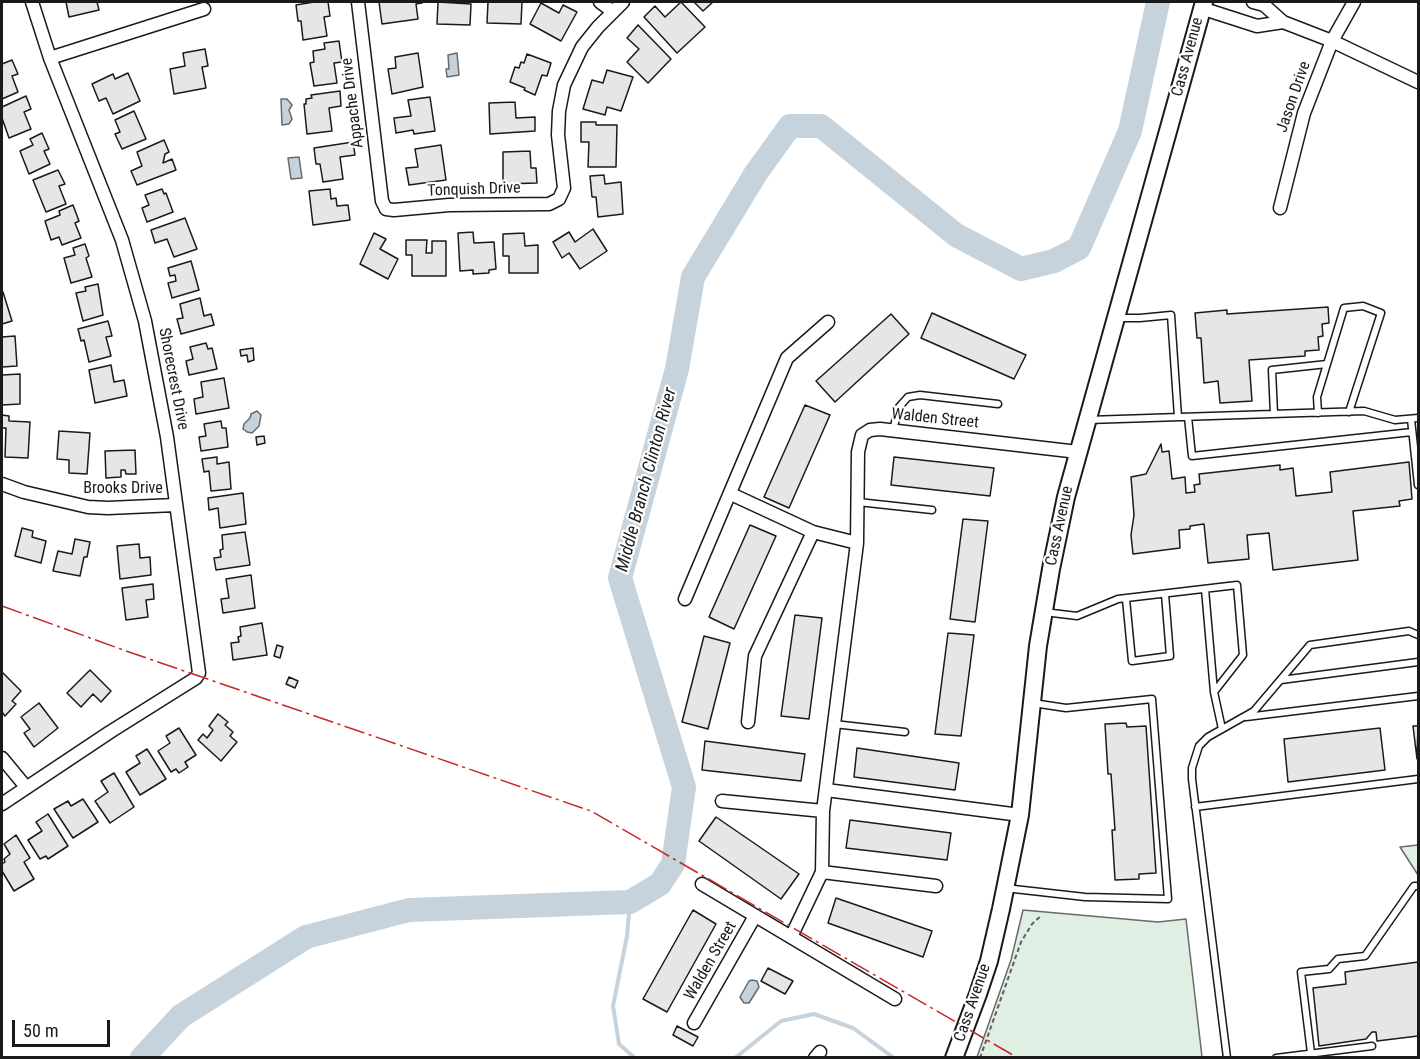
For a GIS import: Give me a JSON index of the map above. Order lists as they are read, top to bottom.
{
  "streets": {
    "main road": ["Cass Avenue"],
    "street": [
      "Jason Drive",
      "Appache Drive",
      "Tonquish Drive",
      "Shorecrest Drive",
      "Walden Street",
      "Brooks Drive"
    ]
  },
  "crossings": [
    ["Cass Avenue", "Walden Street"],
    ["Appache Drive", "Tonquish Drive"],
    ["Shorecrest Drive", "Brooks Drive"]
  ],
  "water": ["Middle Branch Clinton River"],
  "scale_bar": "50 m"
}
